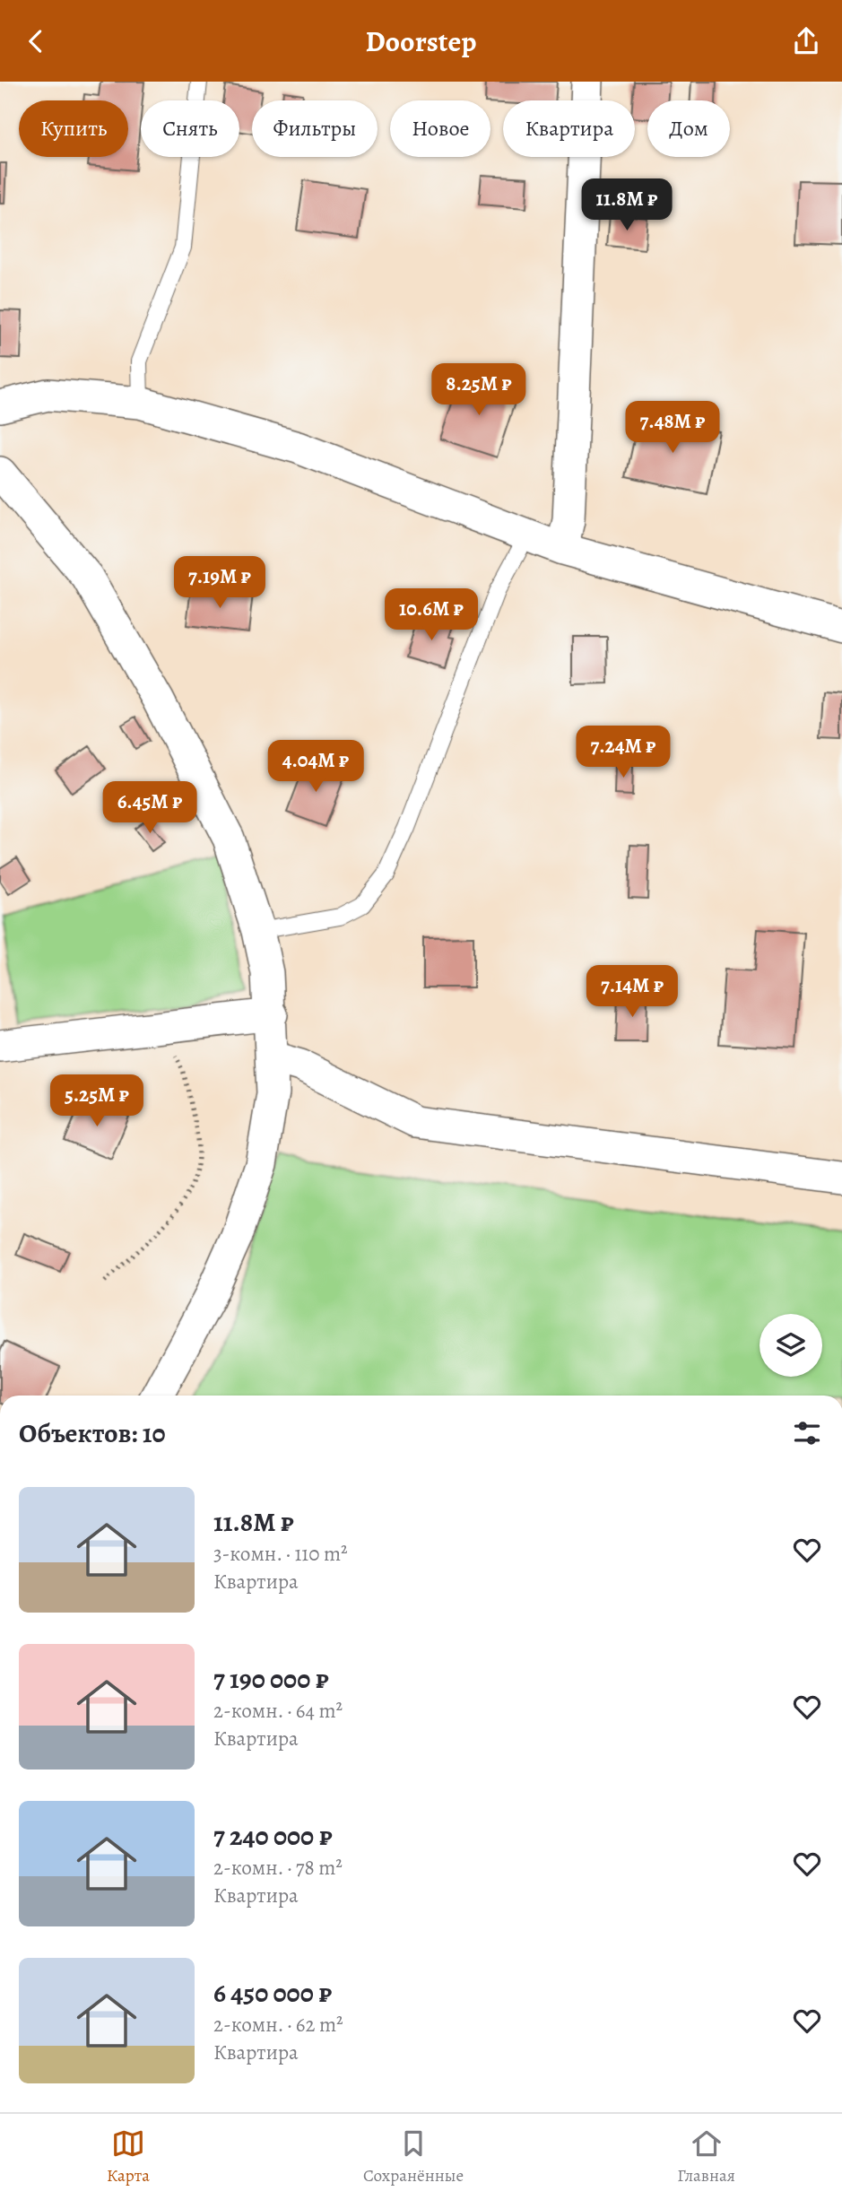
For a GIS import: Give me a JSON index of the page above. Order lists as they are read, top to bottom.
{
  "page": {
    "header": "Doorstep",
    "chip": [
      "Купить",
      "Снять",
      "Фильтры",
      "Новое",
      "Квартира",
      "Дом"
    ],
    "price": [
      "11.8M ₽",
      "8.25M ₽",
      "7.48M ₽",
      "7.19M ₽",
      "10.6M ₽",
      "7.24M ₽",
      "4.04M ₽",
      "6.45M ₽",
      "7.14M ₽",
      "5.25M ₽"
    ],
    "heading": "Объектов: 10",
    "list": [
      {
        "name": "11.8M ₽",
        "note": "3-комн. · 110 m² · Квартира"
      },
      {
        "name": "7 190 000 ₽",
        "note": "2-комн. · 64 m² · Квартира"
      },
      {
        "name": "7 240 000 ₽",
        "note": "2-комн. · 78 m² · Квартира"
      },
      {
        "name": "6 450 000 ₽",
        "note": "2-комн. · 62 m² · Квартира"
      }
    ],
    "tabs": ["Карта", "Сохранённые", "Главная"]
  }
}
